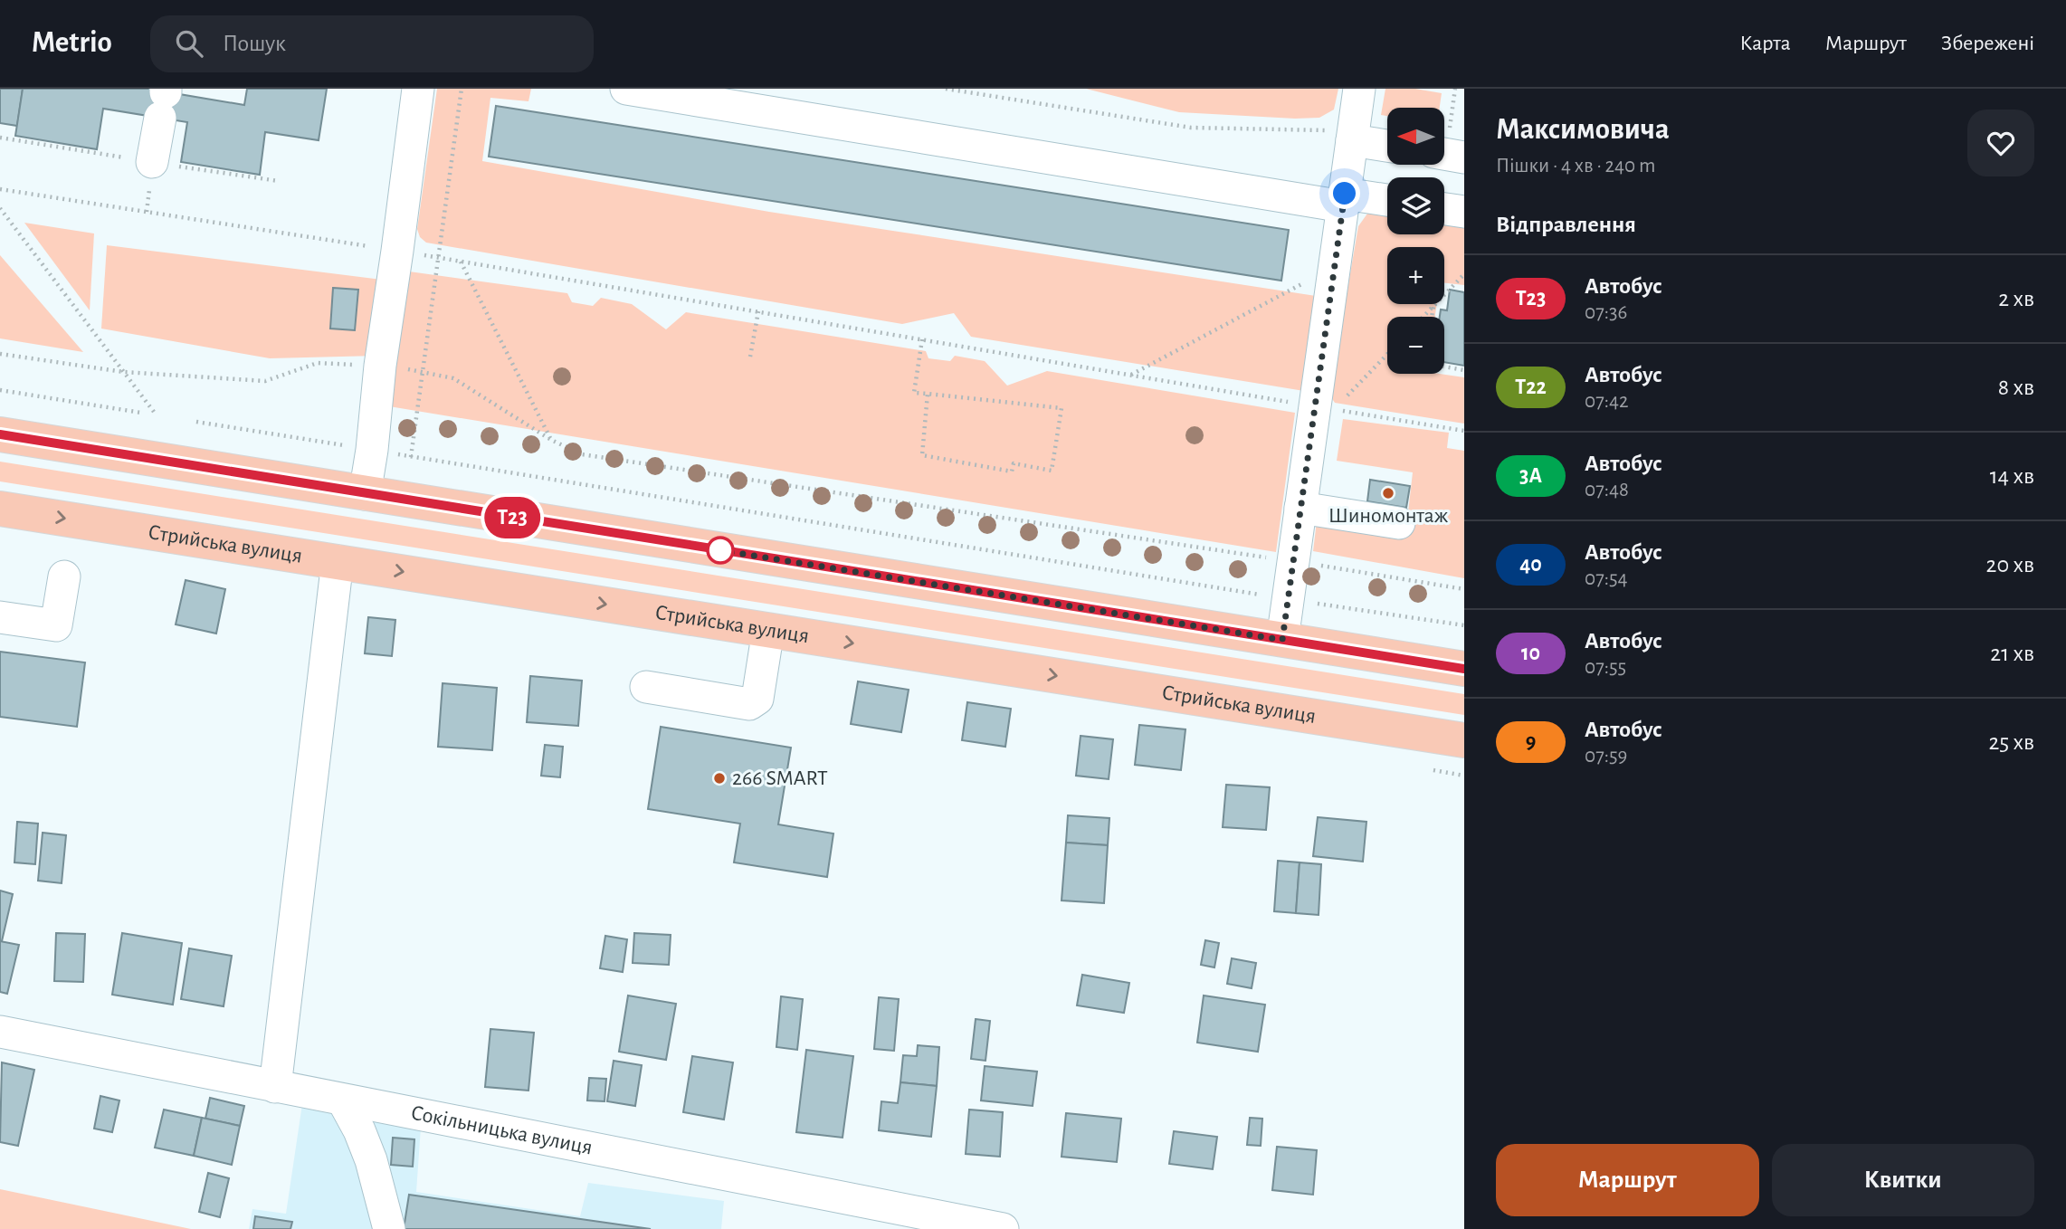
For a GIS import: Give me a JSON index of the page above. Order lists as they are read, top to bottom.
{
  "streets": {
    "main road": ["Стрийська вулиця"],
    "street": ["Сокільницька вулиця"]
  },
  "places": ["Шиномонтаж", "266 SMART"],
  "lines": ["bus line Т23"],
  "north": "left",
  "page": {
    "header": "Metrio",
    "search": "Пошук",
    "nav": ["Карта", "Маршрут", "Збережені"],
    "on_map": "Т23",
    "heading": [
      ["Максимовича", "Пішки · 4 хв · 240 m"],
      "Відправлення"
    ],
    "map_buttons": ["+", "−"],
    "list": [
      {
        "mark": "Т23",
        "name": "Автобус",
        "note": "07:36",
        "value": "2 хв"
      },
      {
        "mark": "Т22",
        "name": "Автобус",
        "note": "07:42",
        "value": "8 хв"
      },
      {
        "mark": "3А",
        "name": "Автобус",
        "note": "07:48",
        "value": "14 хв"
      },
      {
        "mark": "40",
        "name": "Автобус",
        "note": "07:54",
        "value": "20 хв"
      },
      {
        "mark": "10",
        "name": "Автобус",
        "note": "07:55",
        "value": "21 хв"
      },
      {
        "mark": "9",
        "name": "Автобус",
        "note": "07:59",
        "value": "25 хв"
      }
    ],
    "buttons": ["Маршрут", "Квитки"]
  }
}
